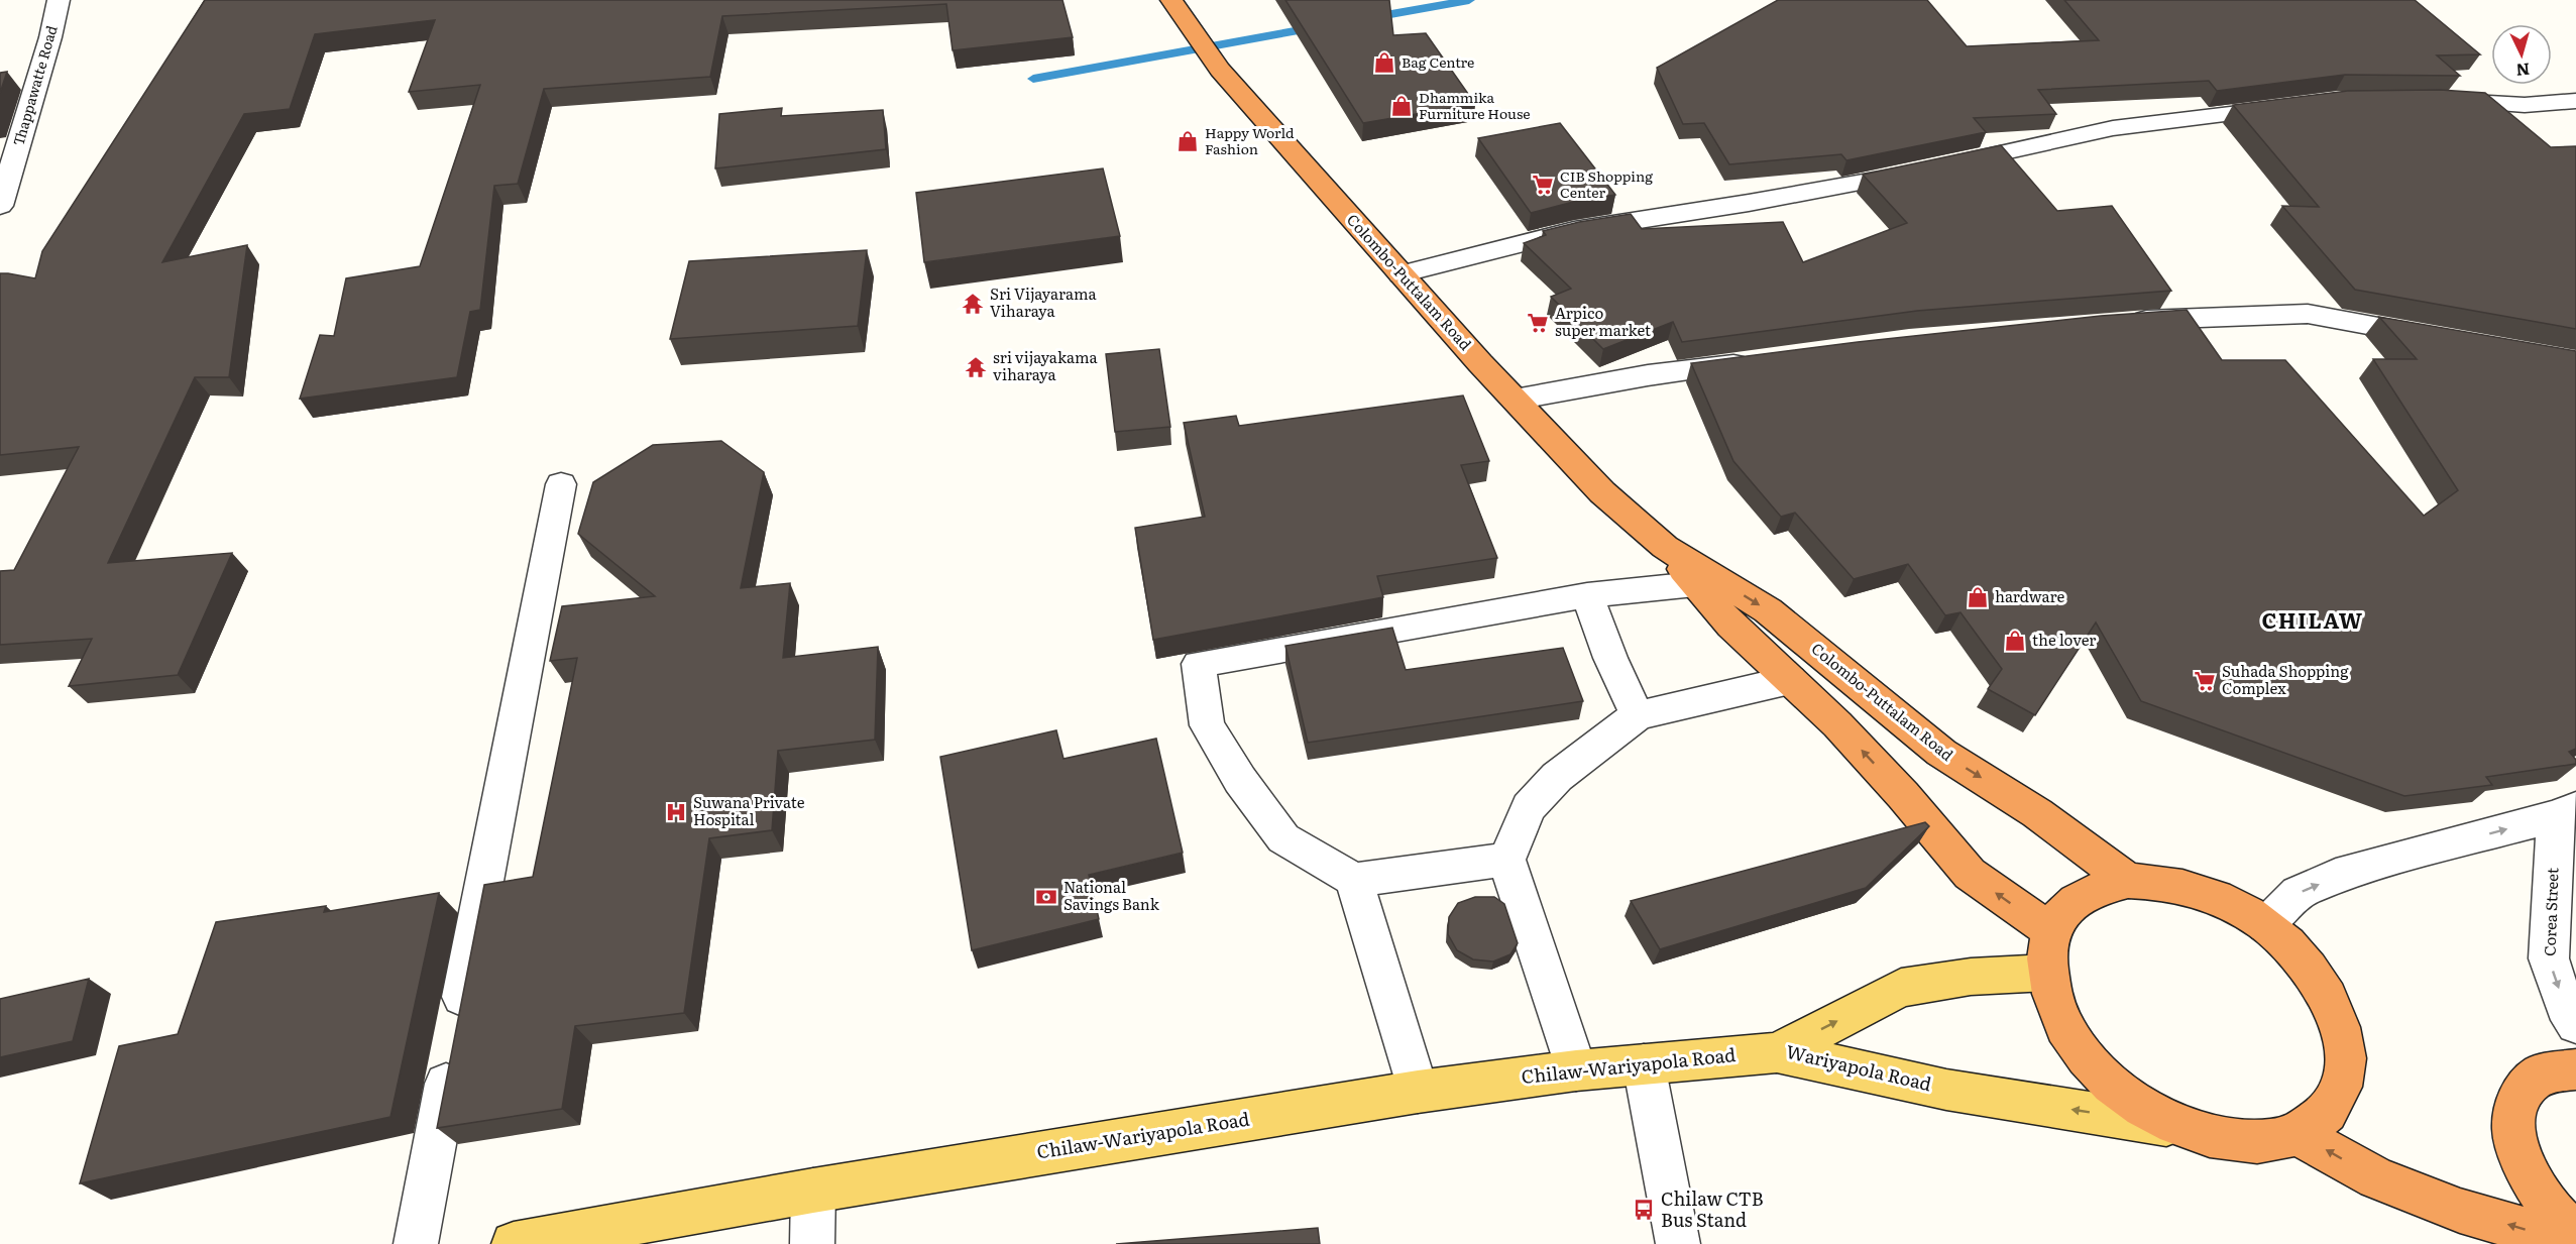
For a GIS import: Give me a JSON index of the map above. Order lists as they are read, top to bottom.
{
  "streets": {
    "highway": ["Colombo-Puttalam Road"],
    "main road": ["Chilaw-Wariyapola Road", "Wariyapola Road"],
    "street": ["Thappawatte Road", "Corea Street"]
  },
  "crossings": [
    ["Chilaw-Wariyapola Road", "Wariyapola Road"]
  ],
  "one_way": ["Corea Street"],
  "districts": ["CHILAW"],
  "places": {
    "shop": [
      "Bag Centre",
      "Dhammika Furniture House",
      "Happy World Fashion",
      "hardware",
      "the lover"
    ],
    "supermarket": ["CIB Shopping Center", "Arpico super market", "Suhada Shopping Complex"],
    "temple": ["Sri Vijayarama Viharaya", "sri vijayakama viharaya"],
    "hospital": ["Suwana Private Hospital"],
    "bank": ["National Savings Bank"],
    "bus stop": ["Chilaw CTB Bus Stand"]
  },
  "north": "bottom"
}
